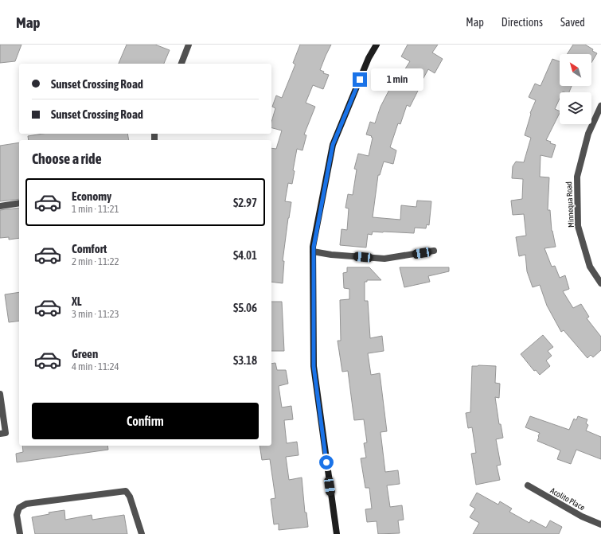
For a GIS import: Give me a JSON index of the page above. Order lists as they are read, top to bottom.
{
  "streets": {
    "street": ["Minnequa Road", "Acolito Place"]
  },
  "north": "top left",
  "page": {
    "header": "Map",
    "nav": ["Map", "Directions", "Saved"],
    "banner": ["Sunset Crossing Road", "Sunset Crossing Road"],
    "bubble": "1 min",
    "heading": "Choose a ride",
    "list": [
      {
        "name": "Economy",
        "note": "1 min · 11:21",
        "value": "$2.97"
      },
      {
        "name": "Comfort",
        "note": "2 min · 11:22",
        "value": "$4.01"
      },
      {
        "name": "XL",
        "note": "3 min · 11:23",
        "value": "$5.06"
      },
      {
        "name": "Green",
        "note": "4 min · 11:24",
        "value": "$3.18"
      }
    ],
    "buttons": "Confirm"
  }
}
